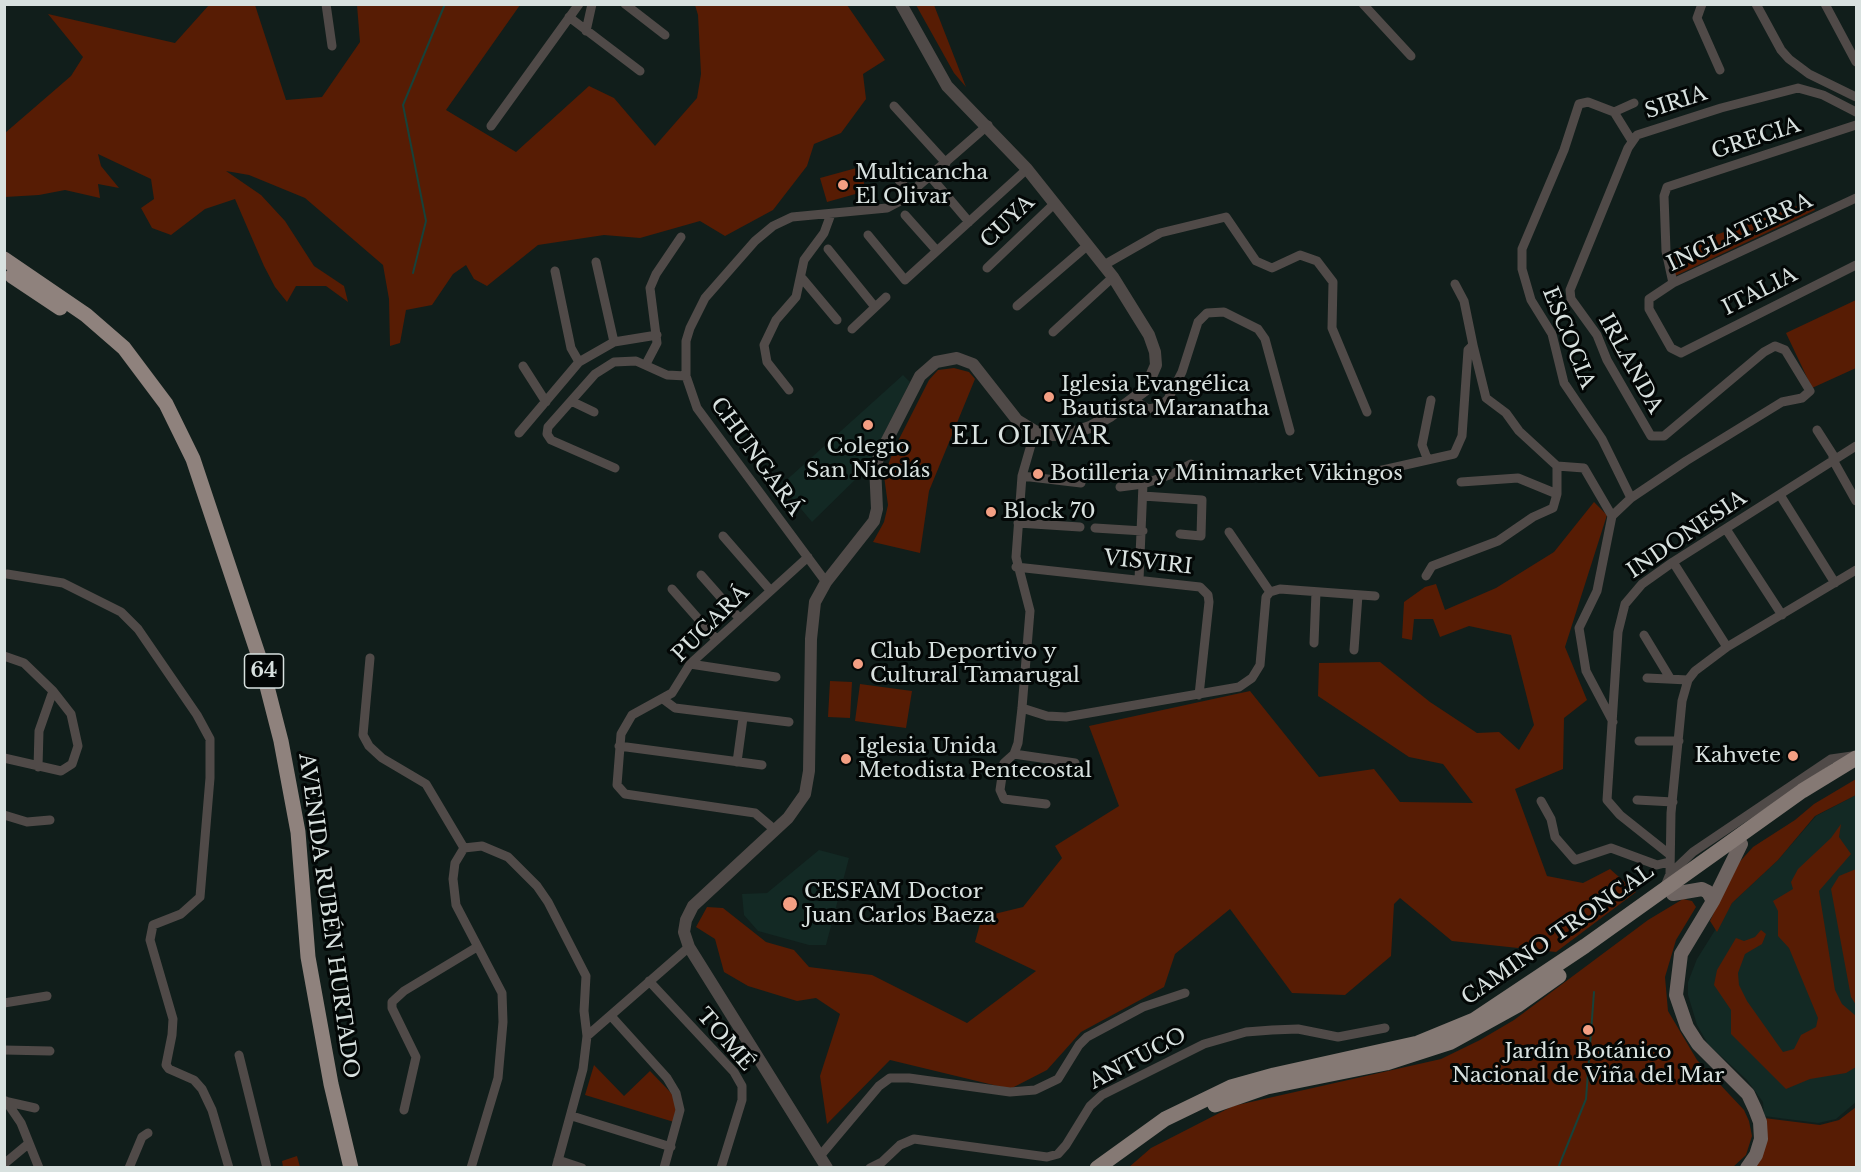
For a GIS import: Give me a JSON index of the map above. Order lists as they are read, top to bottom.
{
  "streets": {
    "highway": ["64", "AVENIDA RUBÉN HURTADO"],
    "main road": ["CAMINO TRONCAL"],
    "street": [
      "SIRIA",
      "GRECIA",
      "CUYA",
      "INGLATERRA",
      "ITALIA",
      "ESCOCIA",
      "IRLANDA",
      "CHUNGARÁ",
      "INDONESIA",
      "VISVIRI",
      "PUCARÁ",
      "TOMÉ",
      "ANTUCO"
    ]
  },
  "crossings": [
    ["SIRIA", "ESCOCIA"],
    ["SIRIA", "IRLANDA"],
    ["GRECIA", "INGLATERRA"],
    ["INGLATERRA", "ITALIA"],
    ["ESCOCIA", "IRLANDA"],
    ["CHUNGARÁ", "PUCARÁ"],
    ["INDONESIA", "CAMINO TRONCAL"]
  ],
  "districts": ["EL OLIVAR"],
  "places": [
    "Multicancha El Olivar",
    "Iglesia Evangélica Bautista Maranatha",
    "Colegio San Nicolás",
    "Botilleria y Minimarket Vikingos",
    "Block 70",
    "Club Deportivo y Cultural Tamarugal",
    "Kahvete",
    "Iglesia Unida Metodista Pentecostal",
    "CESFAM Doctor Juan Carlos Baeza",
    "Jardín Botánico Nacional de Viña del Mar"
  ]
}
